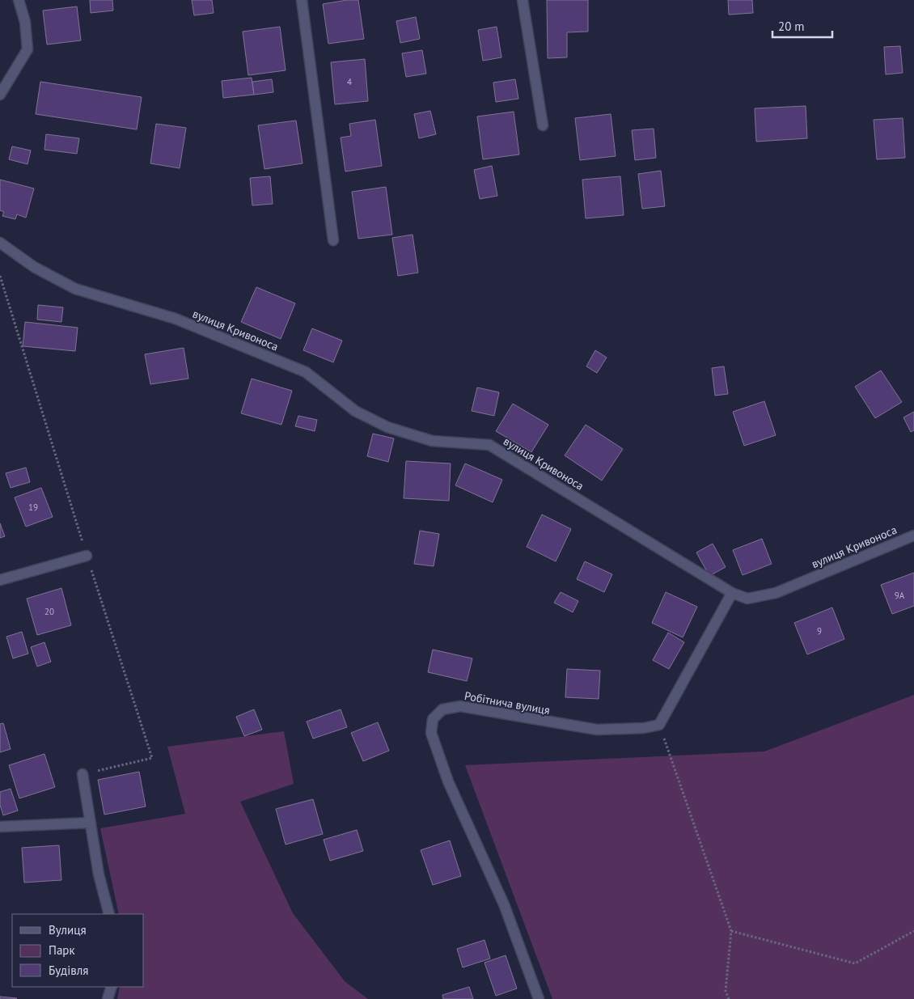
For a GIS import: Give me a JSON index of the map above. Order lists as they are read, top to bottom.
{
  "streets": {
    "street": ["вулиця Кривоноса", "Робітнича вулиця"]
  },
  "house_numbers": [
    "4",
    "19",
    "9А",
    "20",
    "9"
  ],
  "legend": ["Вулиця", "Парк", "Будівля"],
  "scale_bar": "20 m"
}
